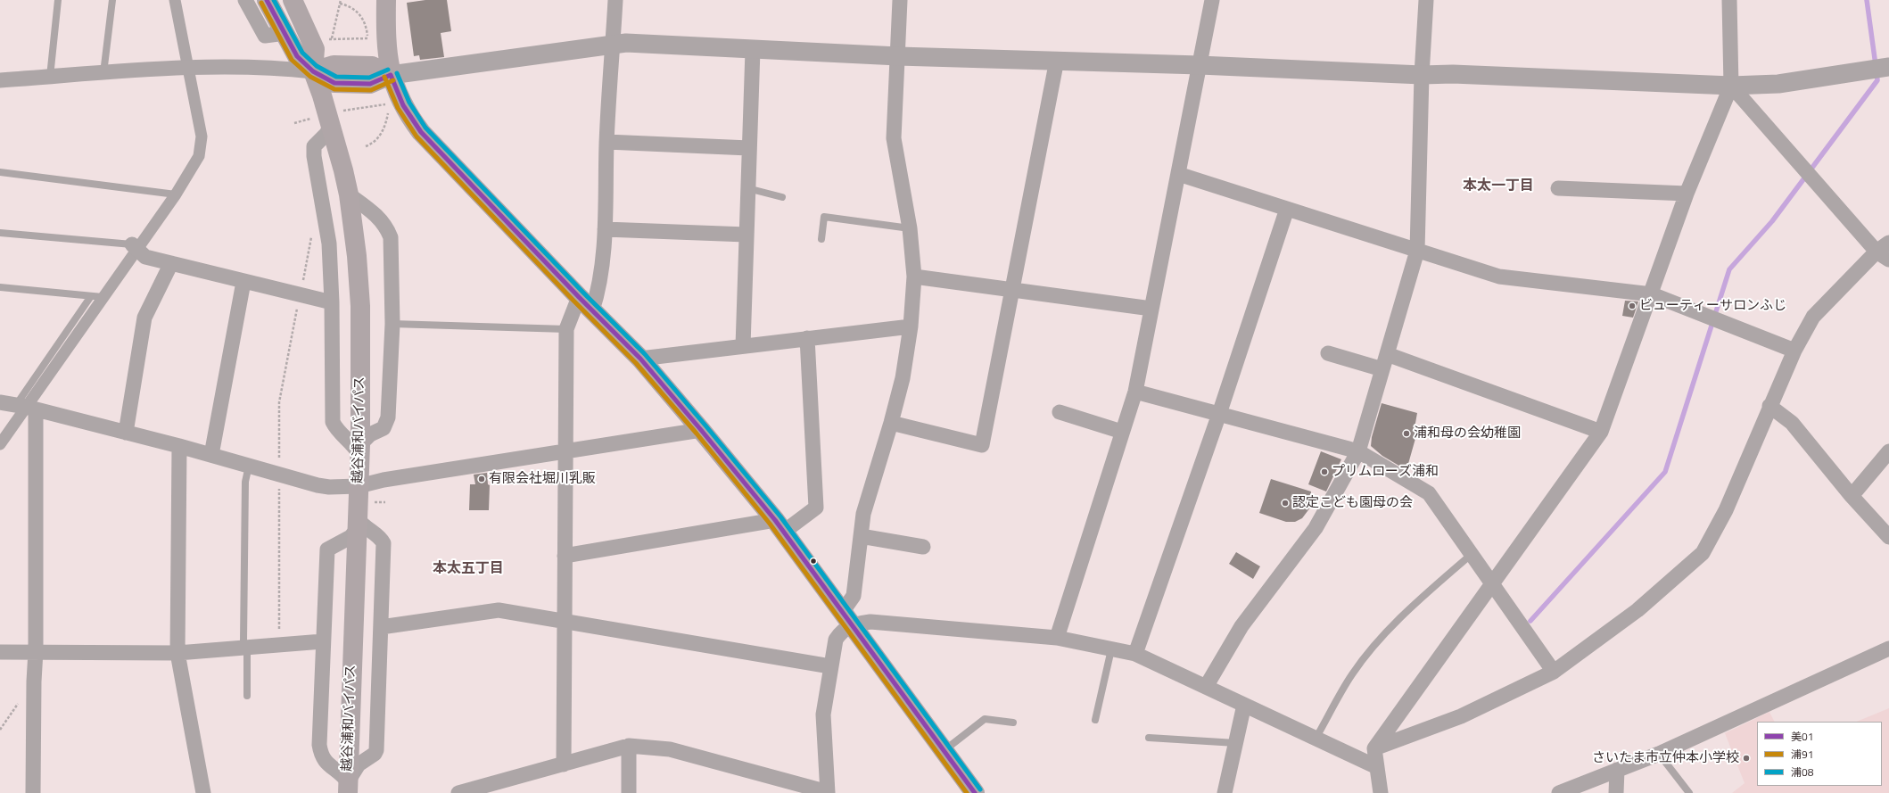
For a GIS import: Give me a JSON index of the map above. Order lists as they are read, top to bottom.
{
  "streets": {
    "highway": ["越谷浦和バイパス"]
  },
  "districts": ["本太一丁目", "本太五丁目"],
  "places": [
    "ビューティーサロンふじ",
    "浦和母の会幼稚園",
    "プリムローズ浦和",
    "有限会社堀川乳販",
    "認定こども園母の会",
    "さいたま市立仲本小学校"
  ],
  "lines": ["transit line 美01", "transit line 浦08", "transit line 浦91"],
  "legend": ["美01", "浦91", "浦08"]
}
